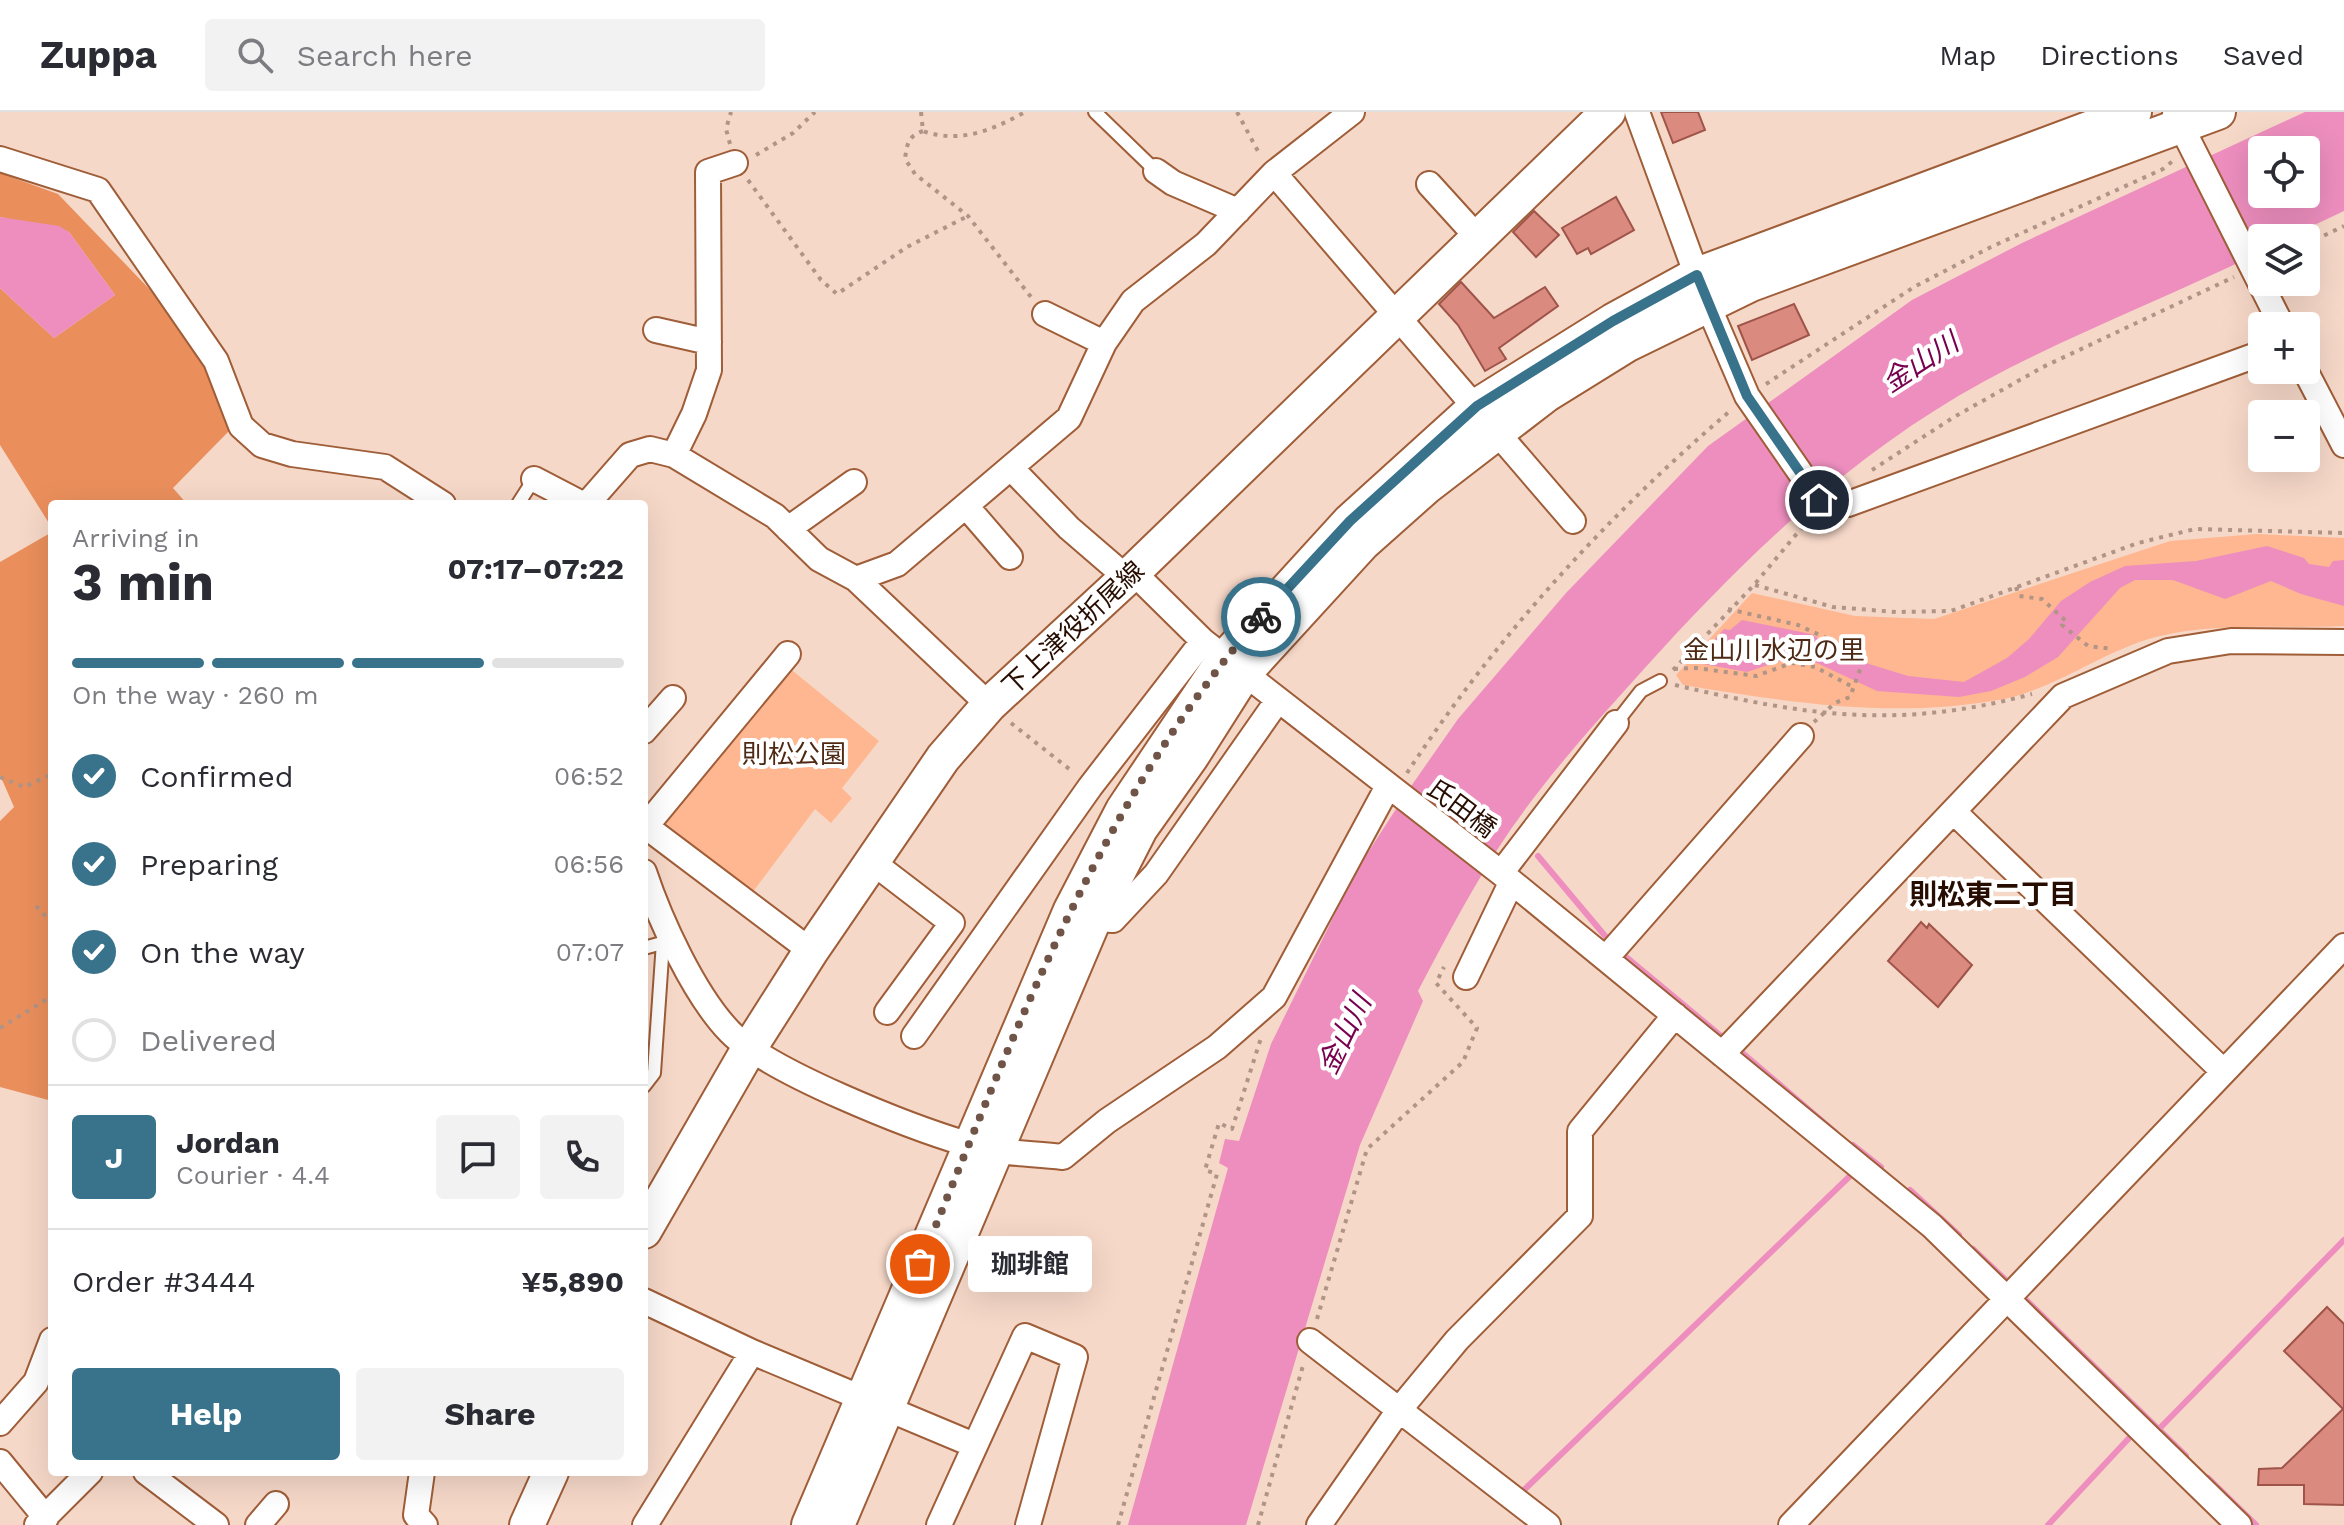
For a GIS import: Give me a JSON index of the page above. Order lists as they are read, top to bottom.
{
  "streets": {
    "street": ["下上津役折尾線", "氏田橋"]
  },
  "crossings": [
    ["下上津役折尾線", "氏田橋"]
  ],
  "districts": ["則松東二丁目"],
  "water": ["金山川"],
  "parks": ["金山川水辺の里", "則松公園"],
  "places": ["珈琲館"],
  "page": {
    "header": "Zuppa",
    "search": "Search here",
    "nav": ["Map", "Directions", "Saved"],
    "map_buttons": ["+", "−"],
    "heading": ["3 min", "Arriving in", "07:17–07:22"],
    "panel": [
      "Jordan",
      "Courier · 4.4",
      "Order #3444",
      "¥5,890"
    ],
    "bar": "On the way · 260 m",
    "list": [
      ["Confirmed", "06:52"],
      ["Preparing", "06:56"],
      ["On the way", "07:07"],
      "Delivered"
    ],
    "round": "J",
    "bubble": "珈琲館",
    "buttons": ["Help", "Share"]
  }
}
